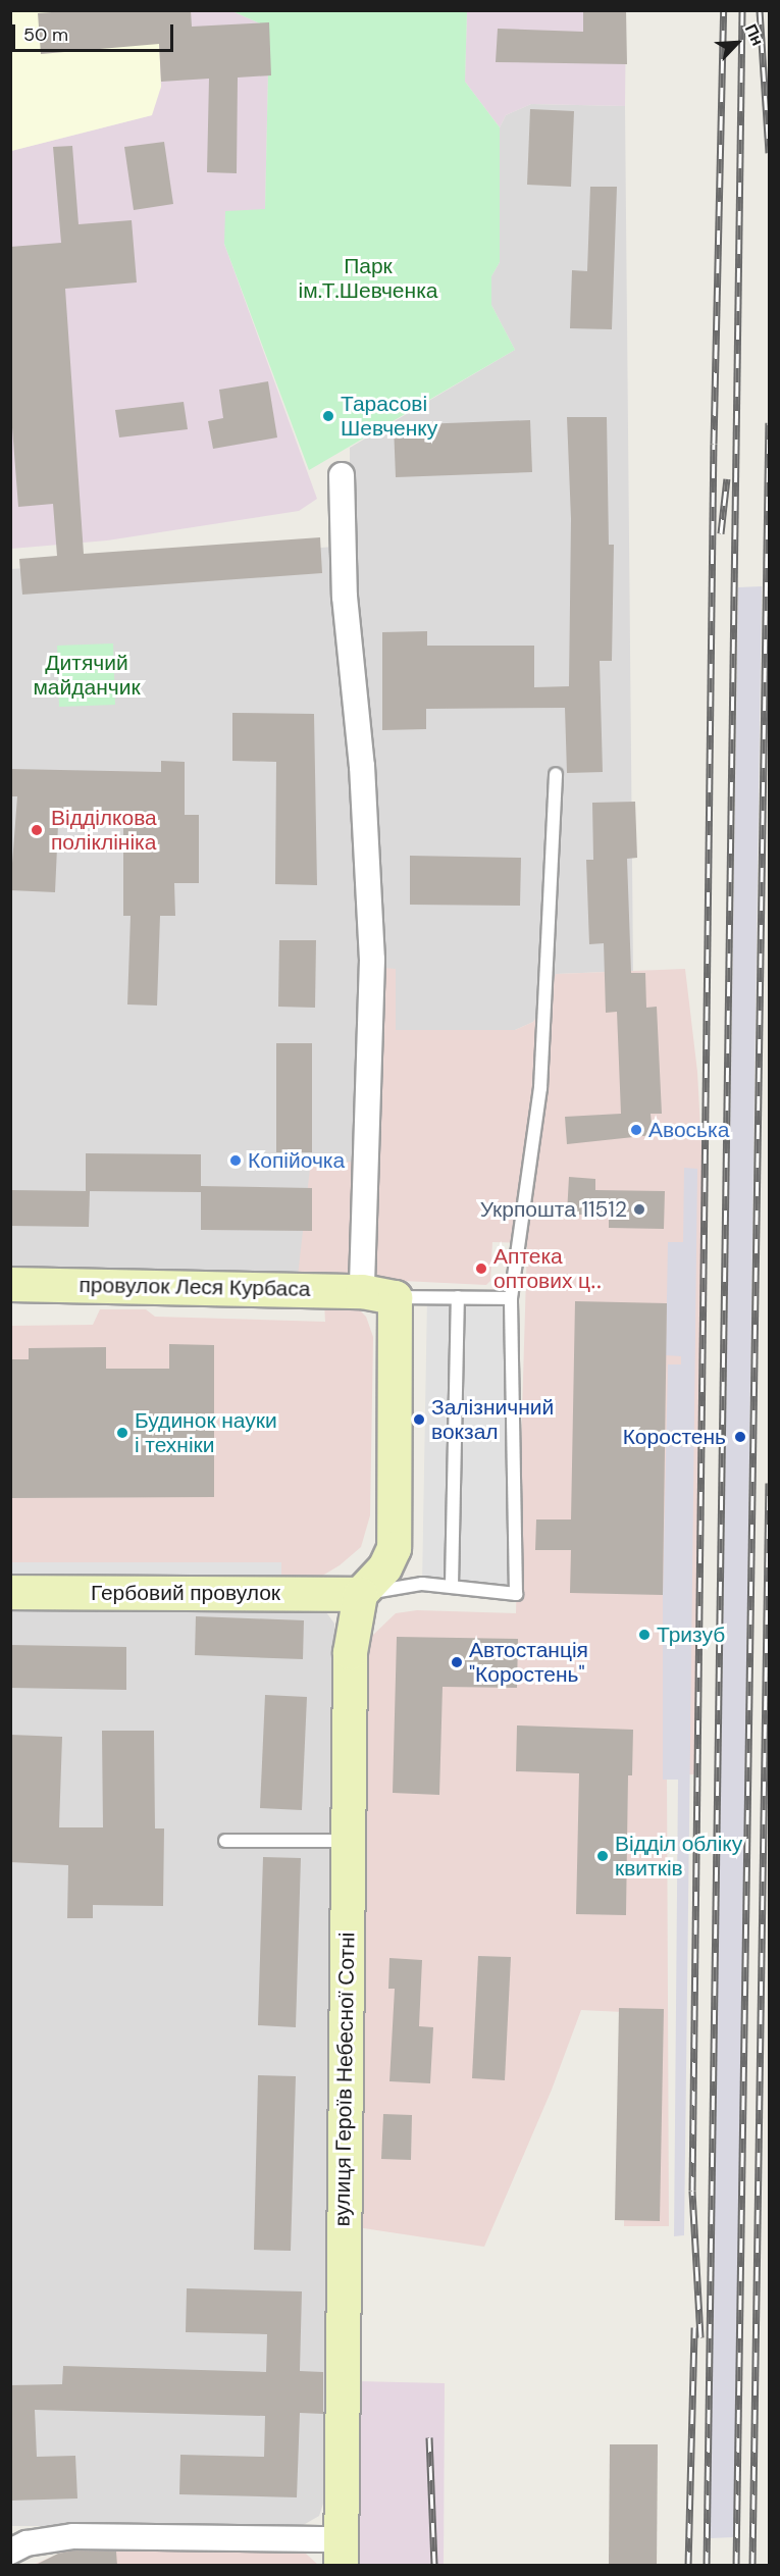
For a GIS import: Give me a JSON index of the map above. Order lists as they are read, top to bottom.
{
  "streets": {
    "street": ["провулок Леся Курбаса", "Гербовий провулок", "вулиця Героїв Небесної Сотні"]
  },
  "crossings": [
    ["Гербовий провулок", "вулиця Героїв Небесної Сотні"]
  ],
  "parks": ["Парк ім.Т.Шевченка", "Дитячий майданчик"],
  "places": [
    "Тарасові Шевченку",
    "Відділкова поліклініка",
    "Авоська",
    "Копійочка",
    "Укрпошта 11512",
    "Аптека оптових ц‥",
    "Залізничний вокзал",
    "Будинок науки і техніки",
    "Коростень",
    "Тризуб",
    "Автостанція \"Коростень\"",
    "Відділ обліку квитків"
  ],
  "scale_bar": "50 m",
  "north": "top right"
}
